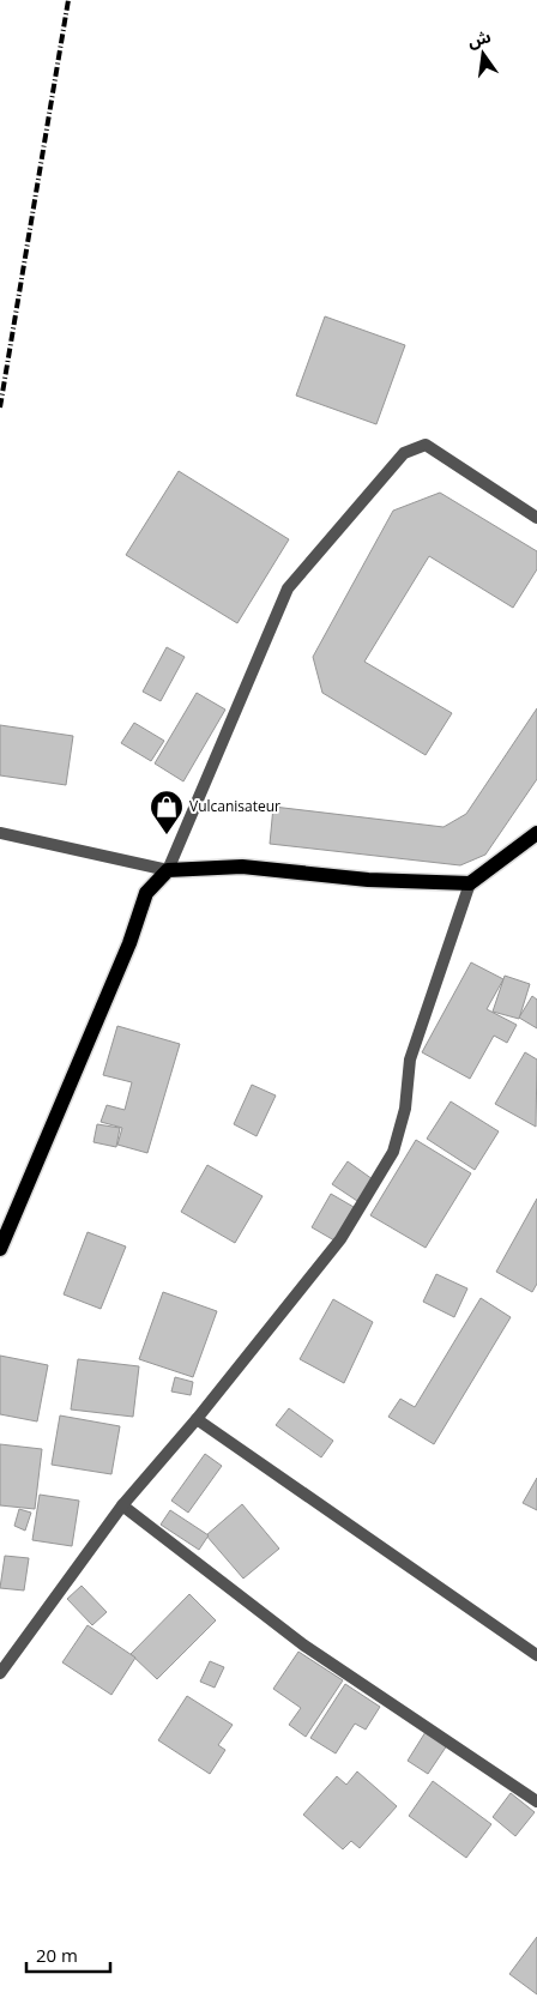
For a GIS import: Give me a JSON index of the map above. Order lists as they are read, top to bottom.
{
  "places": {
    "shop": ["Vulcanisateur"]
  },
  "scale_bar": "20 m",
  "north": "top"
}
